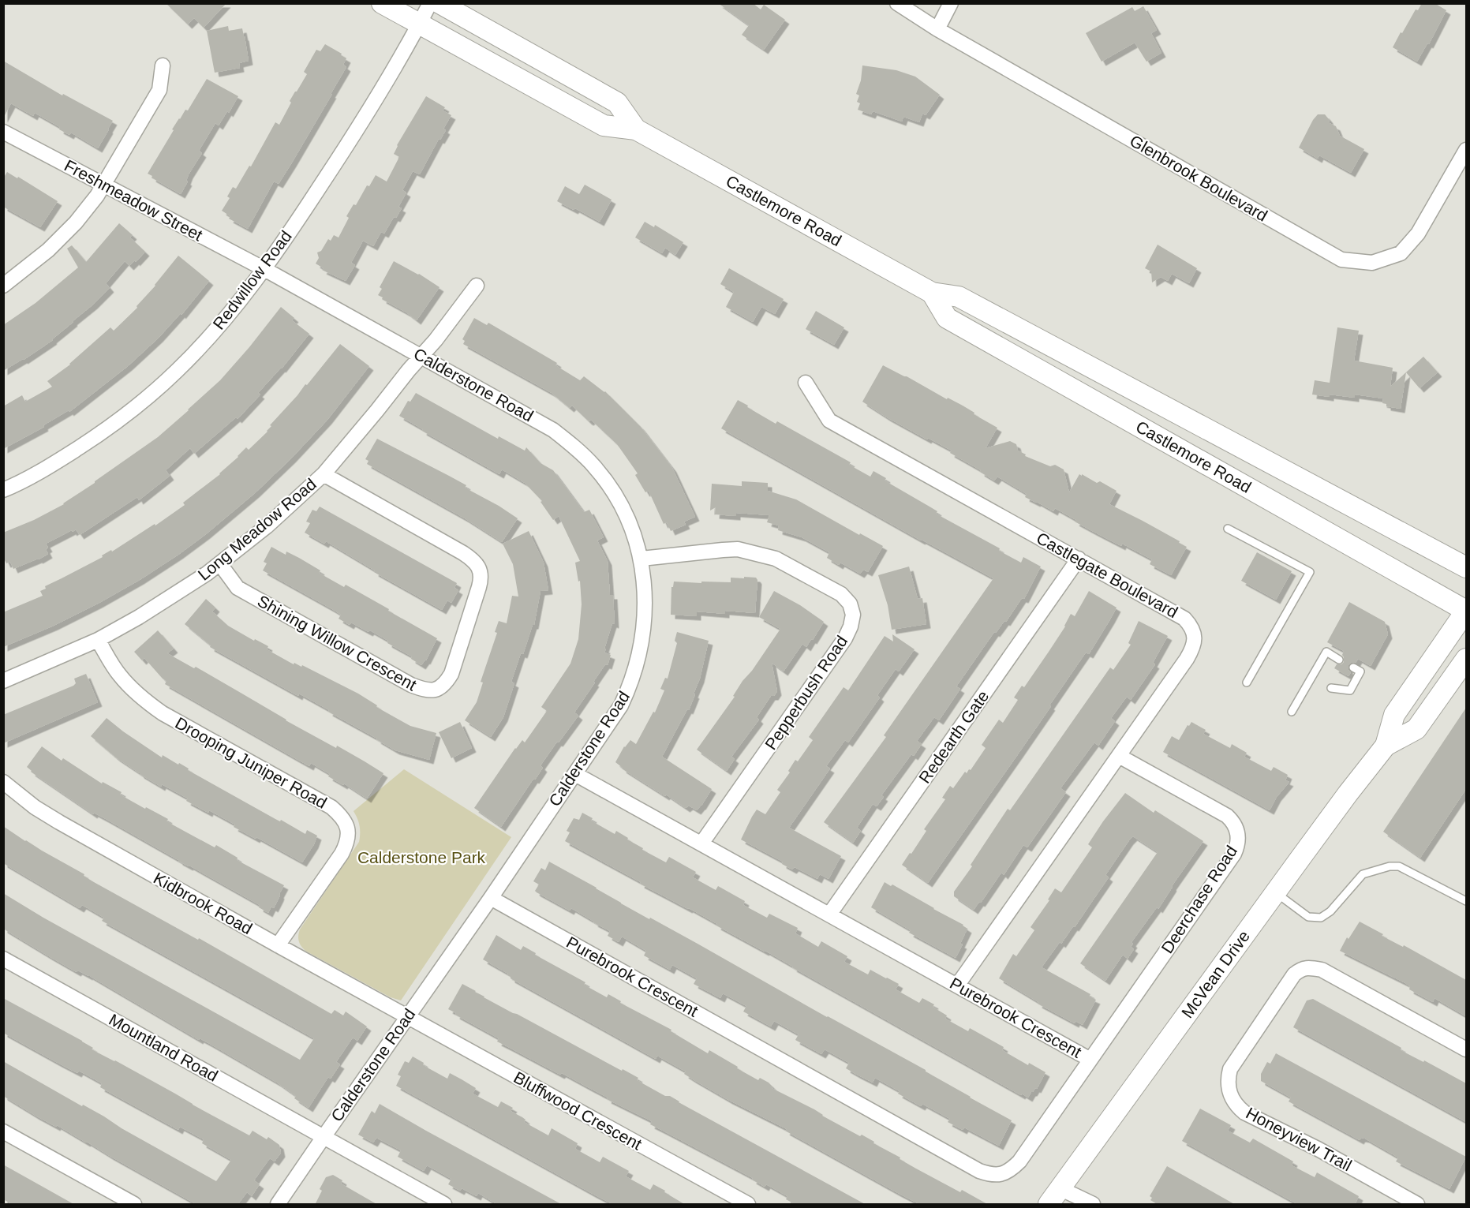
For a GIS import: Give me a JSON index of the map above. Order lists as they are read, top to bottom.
{
  "streets": {
    "main road": ["Castlemore Road", "McVean Drive"],
    "street": [
      "Glenbrook Boulevard",
      "Freshmeadow Street",
      "Redwillow Road",
      "Calderstone Road",
      "Long Meadow Road",
      "Castlegate Boulevard",
      "Shining Willow Crescent",
      "Pepperbush Road",
      "Redearth Gate",
      "Drooping Juniper Road",
      "Deerchase Road",
      "Kidbrook Road",
      "Purebrook Crescent",
      "Mountland Road",
      "Bluffwood Crescent",
      "Honeyview Trail"
    ]
  },
  "crossings": [
    ["Freshmeadow Street", "Redwillow Road"],
    ["Freshmeadow Street", "Calderstone Road"],
    ["Castlemore Road", "Redwillow Road"],
    ["Castlemore Road", "McVean Drive"],
    ["Redwillow Road", "Calderstone Road"],
    ["Calderstone Road", "Long Meadow Road"],
    ["Calderstone Road", "Pepperbush Road"],
    ["Calderstone Road", "Kidbrook Road"],
    ["Calderstone Road", "Purebrook Crescent"],
    ["Calderstone Road", "Mountland Road"],
    ["Calderstone Road", "Bluffwood Crescent"],
    ["Long Meadow Road", "Shining Willow Crescent"],
    ["Long Meadow Road", "Drooping Juniper Road"],
    ["Castlegate Boulevard", "Redearth Gate"],
    ["Castlegate Boulevard", "Deerchase Road"],
    ["Castlegate Boulevard", "Purebrook Crescent"],
    ["Pepperbush Road", "Purebrook Crescent"],
    ["Redearth Gate", "Purebrook Crescent"],
    ["Drooping Juniper Road", "Kidbrook Road"],
    ["Deerchase Road", "Purebrook Crescent"],
    ["Kidbrook Road", "Bluffwood Crescent"]
  ],
  "parks": ["Calderstone Park"]
}
